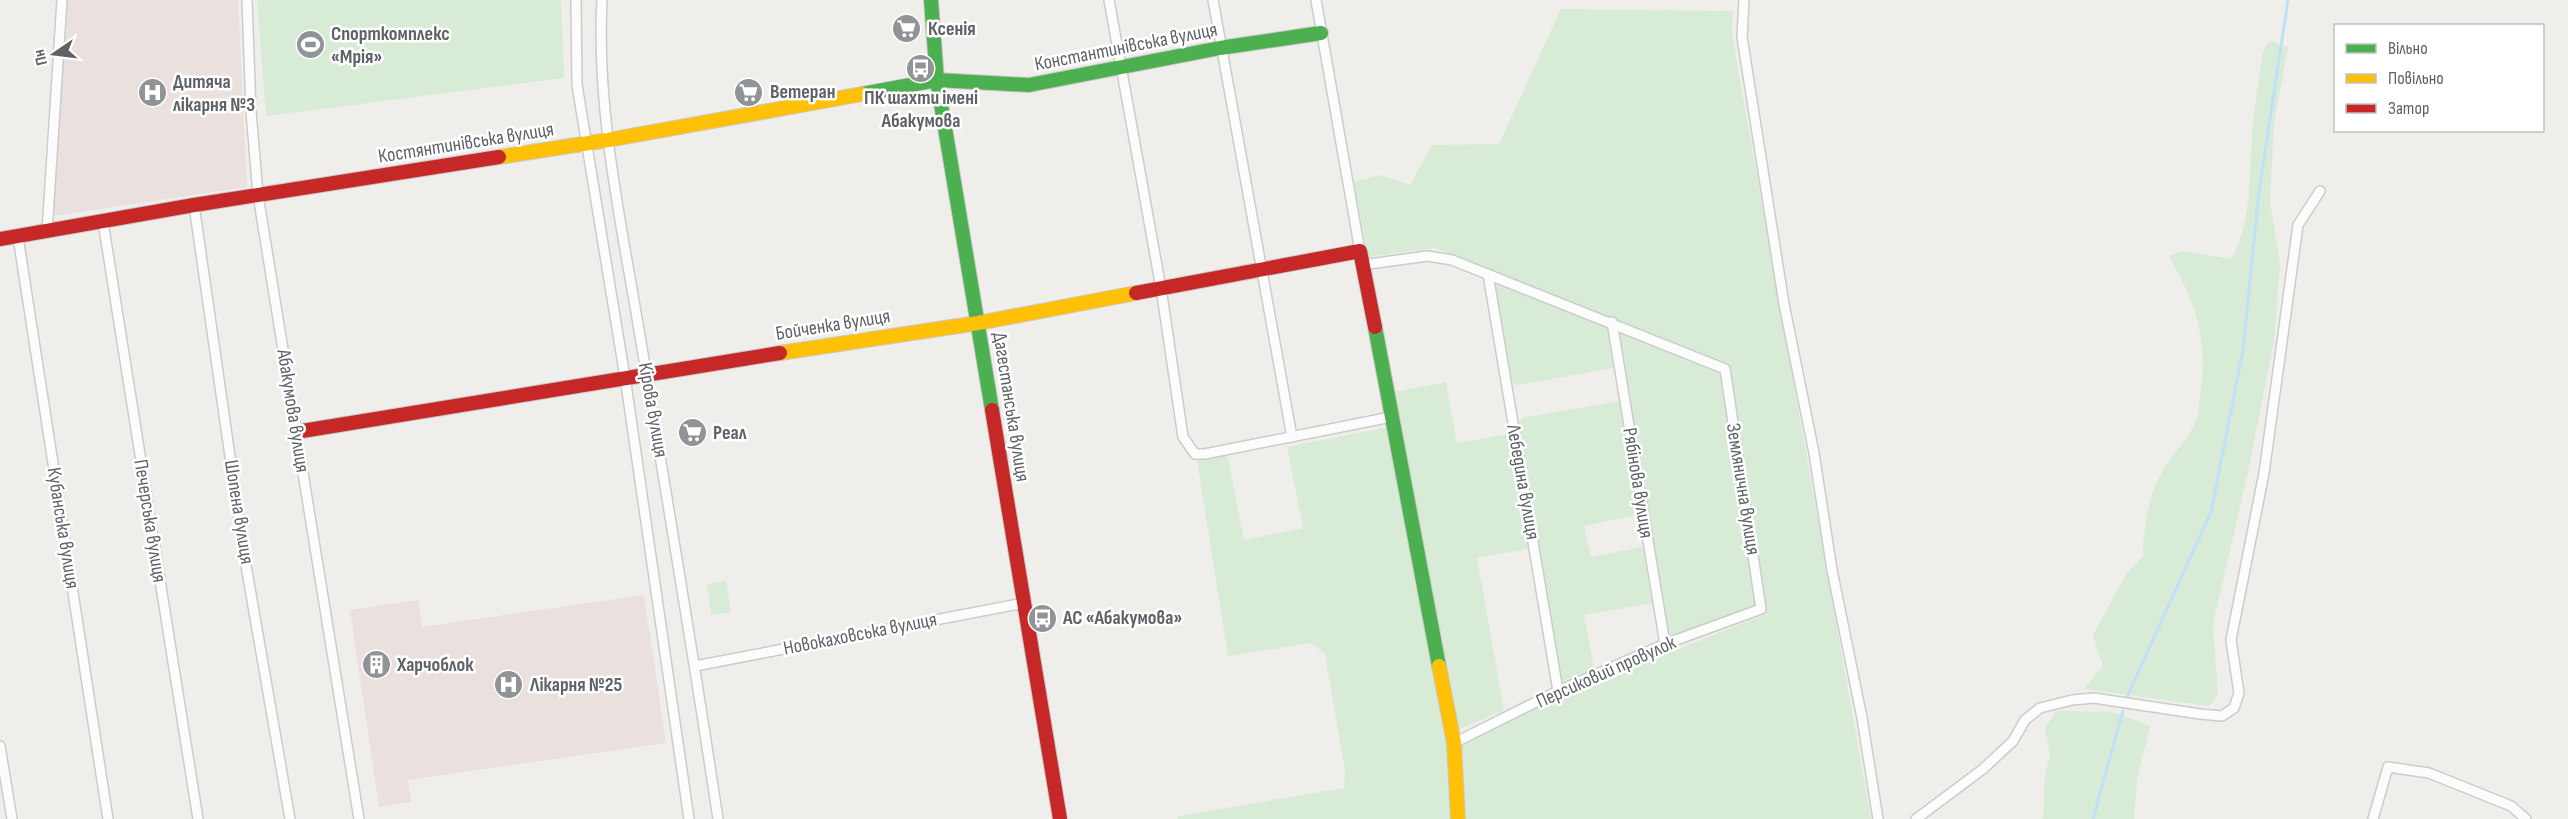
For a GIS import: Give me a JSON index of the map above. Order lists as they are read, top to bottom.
{
  "streets": {
    "street": [
      "Константинівська вулиця",
      "Костянтинівська вулиця",
      "Бойченка вулиця",
      "Дагестанська вулиця",
      "Кірова вулиця",
      "Абакумова вулиця",
      "Лебедина вулиця",
      "Рябінова вулиця",
      "Землянична вулиця",
      "Шопена вулиця",
      "Печерська вулиця",
      "Кубанська вулиця",
      "Новокаховська вулиця",
      "Персиковий провулок"
    ]
  },
  "crossings": [
    ["Константинівська вулиця", "Костянтинівська вулиця"],
    ["Константинівська вулиця", "Дагестанська вулиця"],
    ["Костянтинівська вулиця", "Дагестанська вулиця"],
    ["Костянтинівська вулиця", "Кірова вулиця"],
    ["Костянтинівська вулиця", "Абакумова вулиця"],
    ["Костянтинівська вулиця", "Шопена вулиця"],
    ["Костянтинівська вулиця", "Печерська вулиця"],
    ["Костянтинівська вулиця", "Кубанська вулиця"],
    ["Бойченка вулиця", "Дагестанська вулиця"],
    ["Бойченка вулиця", "Кірова вулиця"],
    ["Бойченка вулиця", "Абакумова вулиця"],
    ["Дагестанська вулиця", "Новокаховська вулиця"],
    ["Кірова вулиця", "Новокаховська вулиця"],
    ["Лебедина вулиця", "Персиковий провулок"],
    ["Рябінова вулиця", "Землянична вулиця"],
    ["Рябінова вулиця", "Персиковий провулок"],
    ["Землянична вулиця", "Персиковий провулок"]
  ],
  "places": {
    "supermarket": ["Ксенія", "Ветеран", "Реал"],
    "sports": ["Спорткомплекс «Мрія»"],
    "bus stop": ["ПК шахти імені Абакумова", "АС «Абакумова»"],
    "hospital": ["Дитяча лікарня №3", "Лікарня №25"],
    "building": ["Харчоблок"]
  },
  "legend": ["Вільно", "Повільно", "Затор"],
  "north": "left"
}
